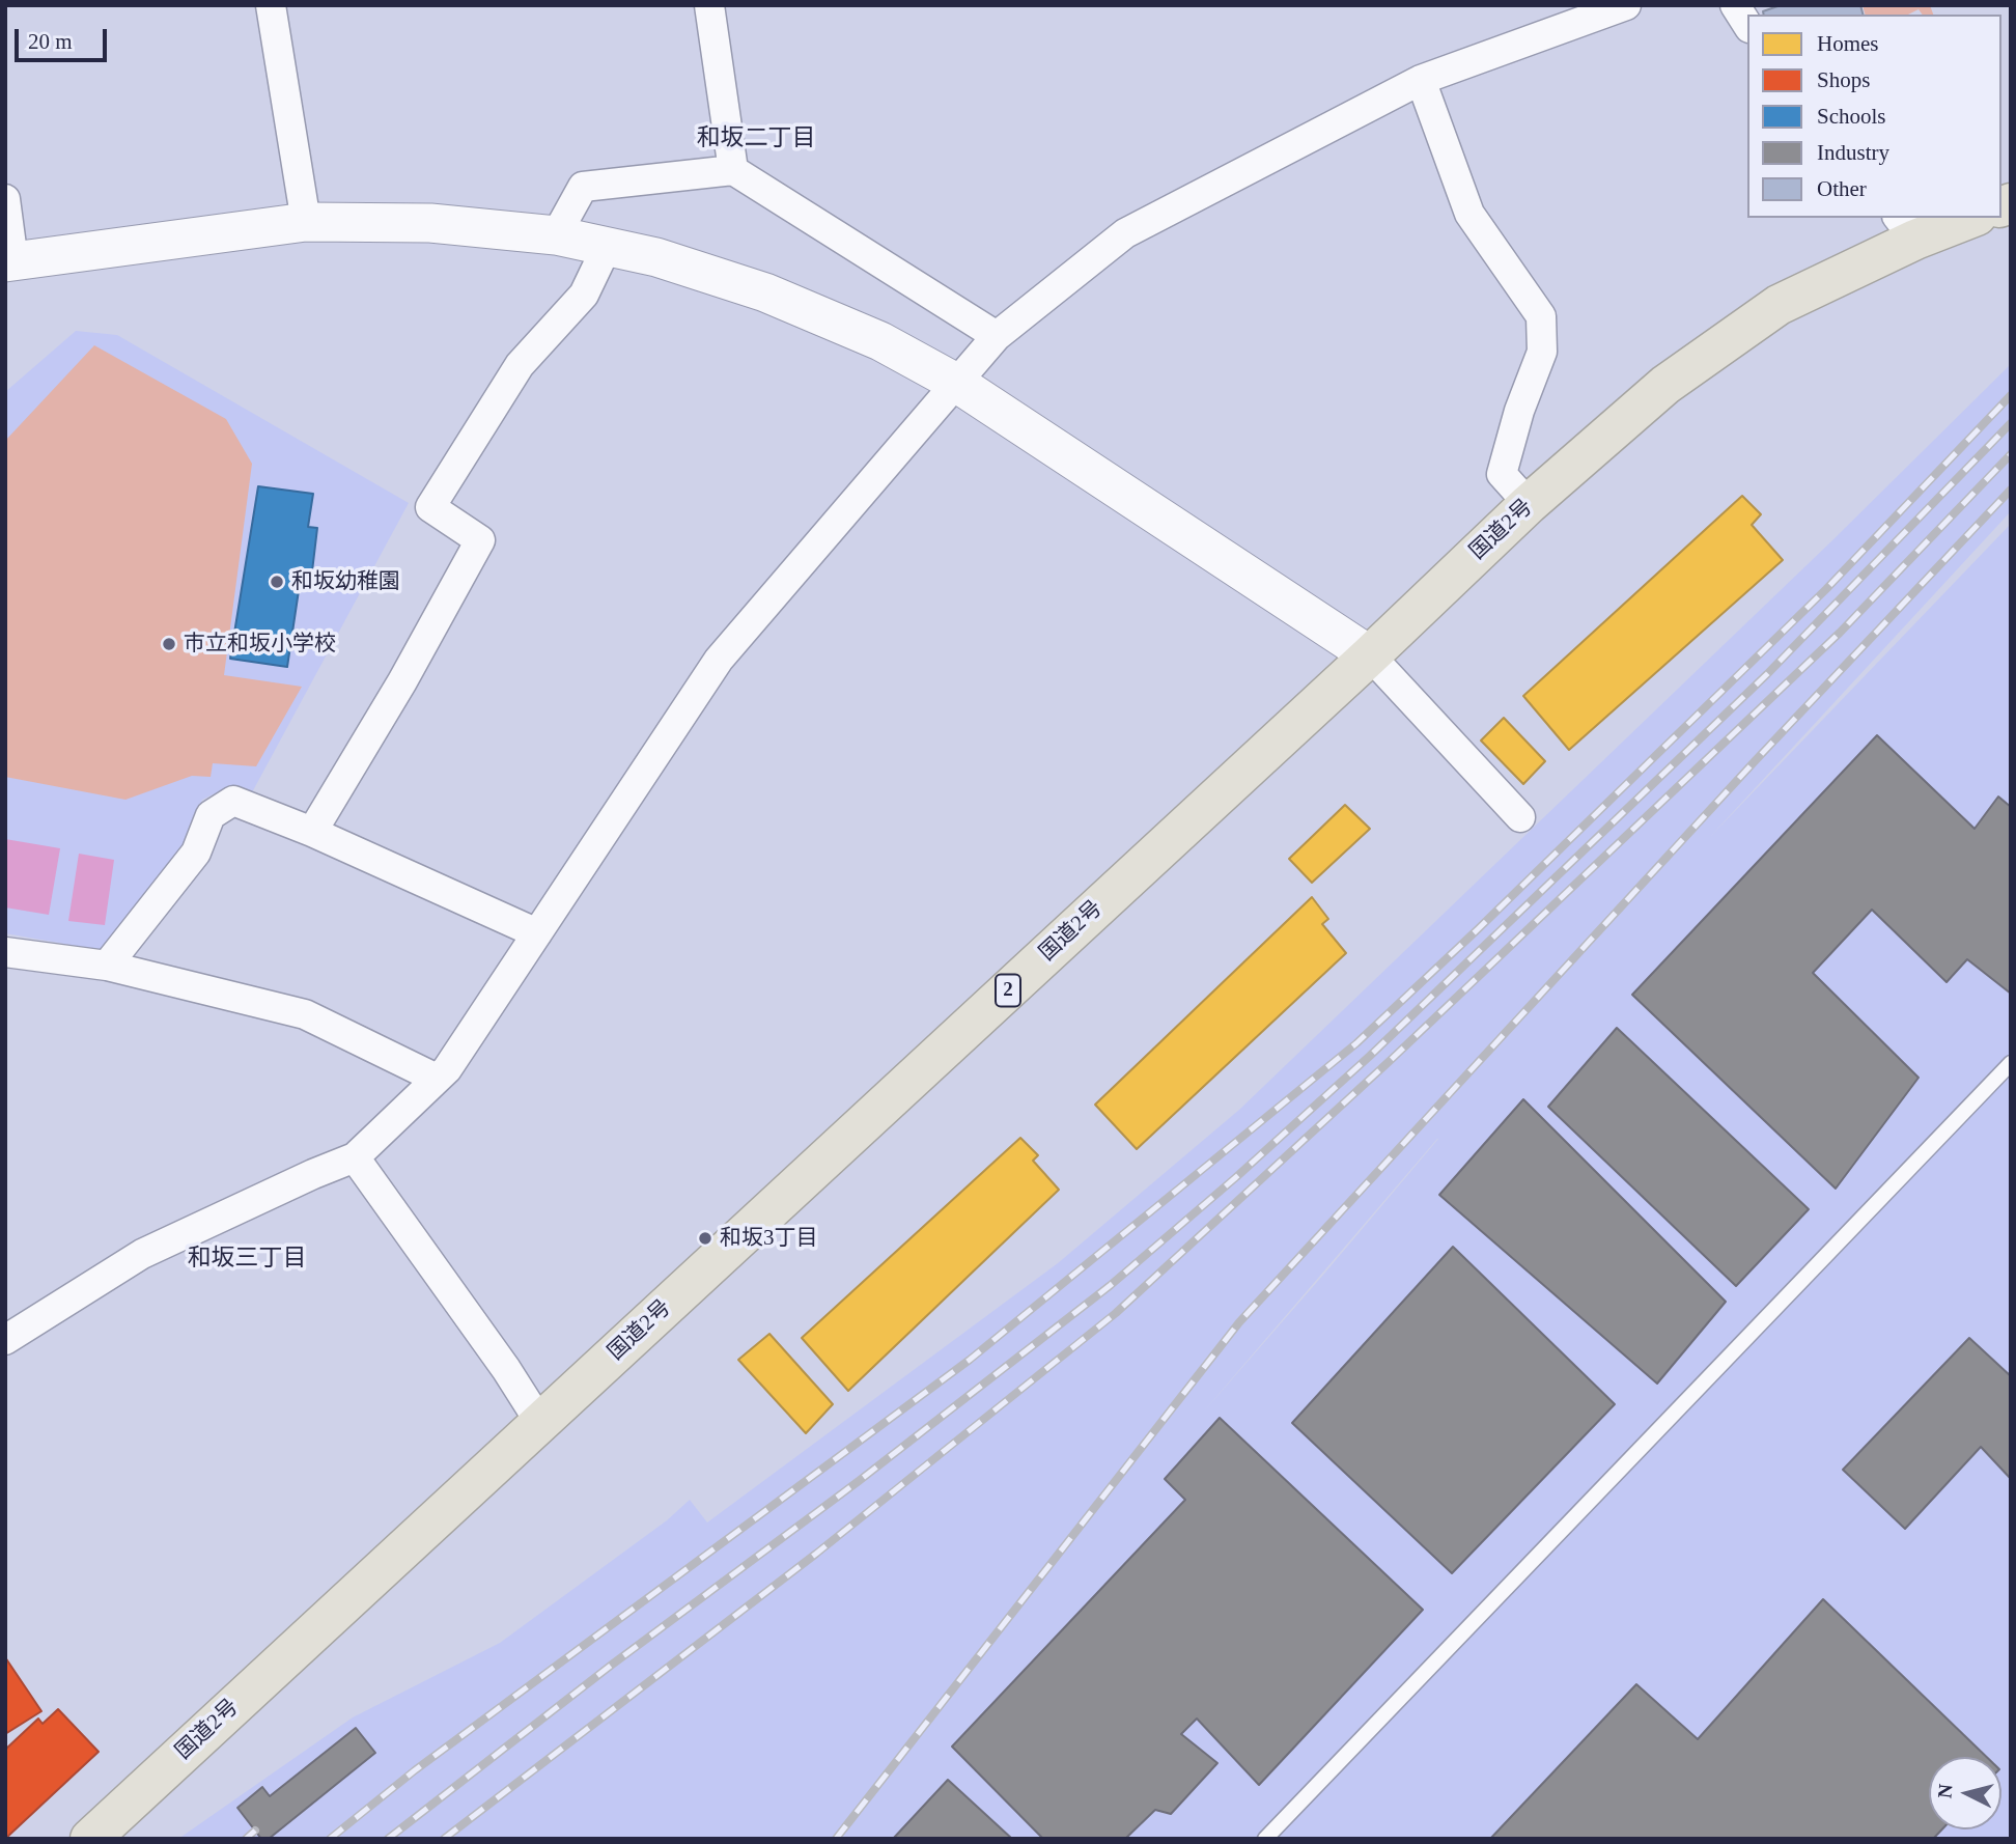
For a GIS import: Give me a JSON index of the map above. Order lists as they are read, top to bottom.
{
  "streets": {
    "highway": ["国道2号", "2"]
  },
  "districts": ["和坂二丁目", "和坂三丁目"],
  "places": ["和坂幼稚園", "市立和坂小学校", "和坂3丁目"],
  "legend": [
    "Homes",
    "Shops",
    "Schools",
    "Industry",
    "Other"
  ],
  "scale_bar": "20 m",
  "north": "left"
}
